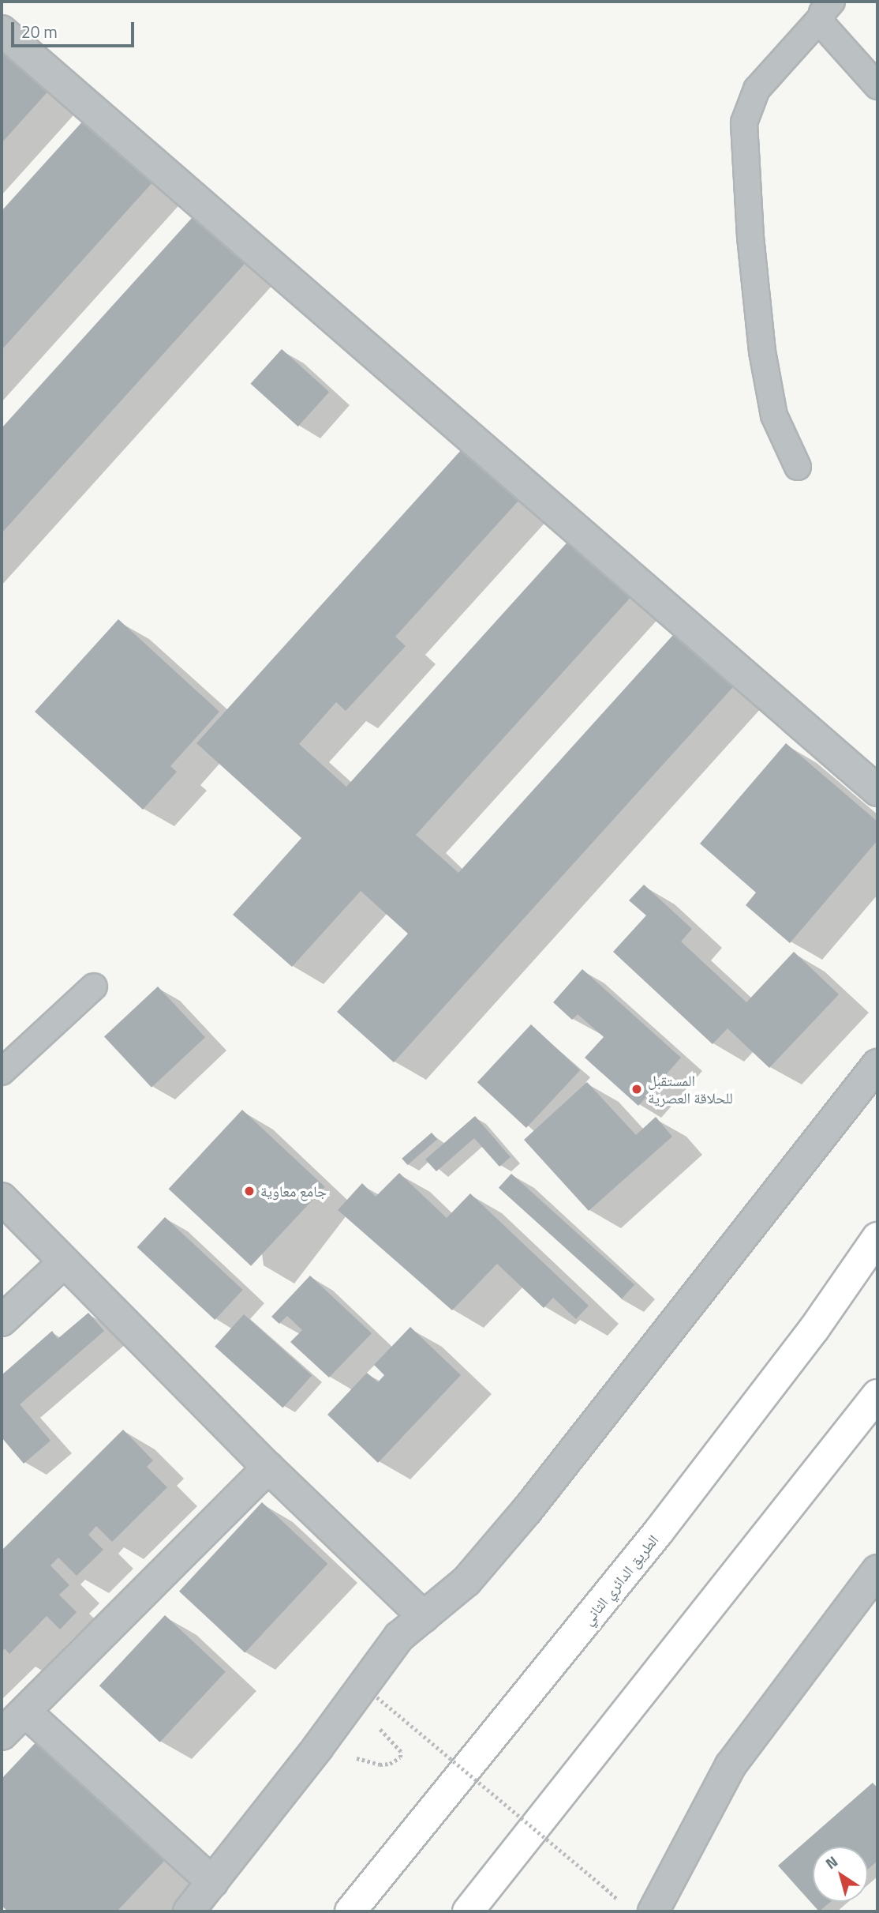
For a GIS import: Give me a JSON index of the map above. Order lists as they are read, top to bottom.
{
  "streets": {
    "highway": ["الطريق الدائري الثاني"]
  },
  "places": ["المستقبل للحلاقة العصرية", "جامع معاوية"],
  "scale_bar": "20 m",
  "north": "top left"
}
